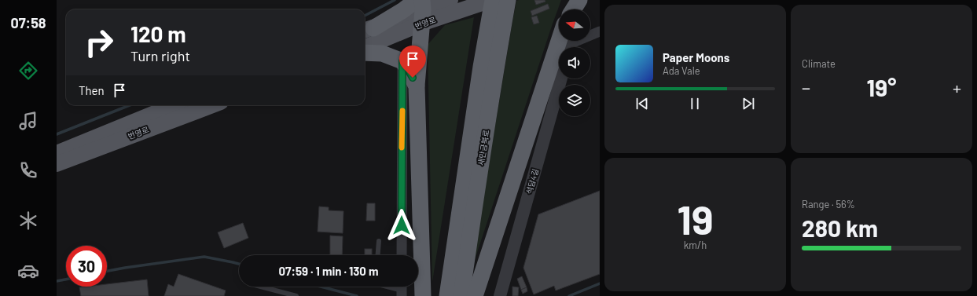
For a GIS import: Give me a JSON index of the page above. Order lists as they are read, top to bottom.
{
  "streets": {
    "highway": ["새만금북로"],
    "main road": ["번영로"],
    "street": ["석담4길"]
  },
  "crossings": [
    ["번영로", "새만금북로"]
  ],
  "north": "left",
  "page": {
    "tabs": "07:58",
    "tile": [
      "Climate",
      ["19", "km/h"],
      ["Range · 56%", "280 km"]
    ],
    "turn": ["120 m", "Turn right"],
    "song": ["Paper Moons", "Ada Vale"],
    "heat": ["−", "19°", "+"],
    "then": "Then",
    "limit": "30",
    "trip": "07:59 · 1 min · 130 m"
  }
}
